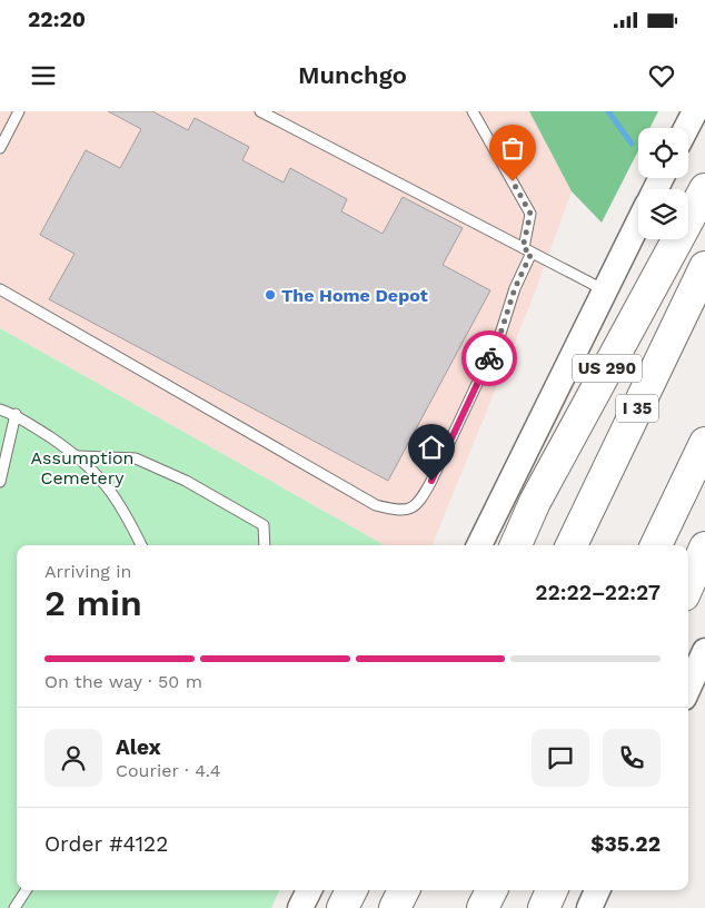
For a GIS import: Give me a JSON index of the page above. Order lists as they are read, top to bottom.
{
  "streets": {
    "highway": ["US 290", "I 35"]
  },
  "parks": ["Assumption Cemetery"],
  "places": ["The Home Depot"],
  "page": {
    "status": "22:20",
    "header": "Munchgo",
    "heading": ["2 min", "Arriving in", "22:22–22:27"],
    "panel": [
      "Alex",
      "Courier · 4.4",
      "Order #4122",
      "$35.22"
    ],
    "bar": "On the way · 50 m"
  }
}
